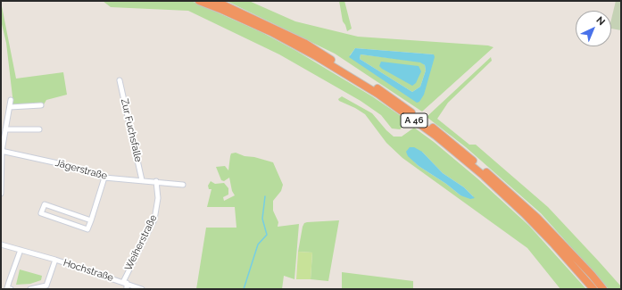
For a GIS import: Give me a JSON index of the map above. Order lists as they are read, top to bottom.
{
  "streets": {
    "highway": ["A 46"],
    "street": [
      "Zur Fuchsfalle",
      "Jägerstraße",
      "Weiherstraße",
      "Hochstraße"
    ]
  },
  "crossings": [
    ["Zur Fuchsfalle", "Jägerstraße"],
    ["Jägerstraße", "Weiherstraße"],
    ["Weiherstraße", "Hochstraße"]
  ],
  "north": "top right"
}
